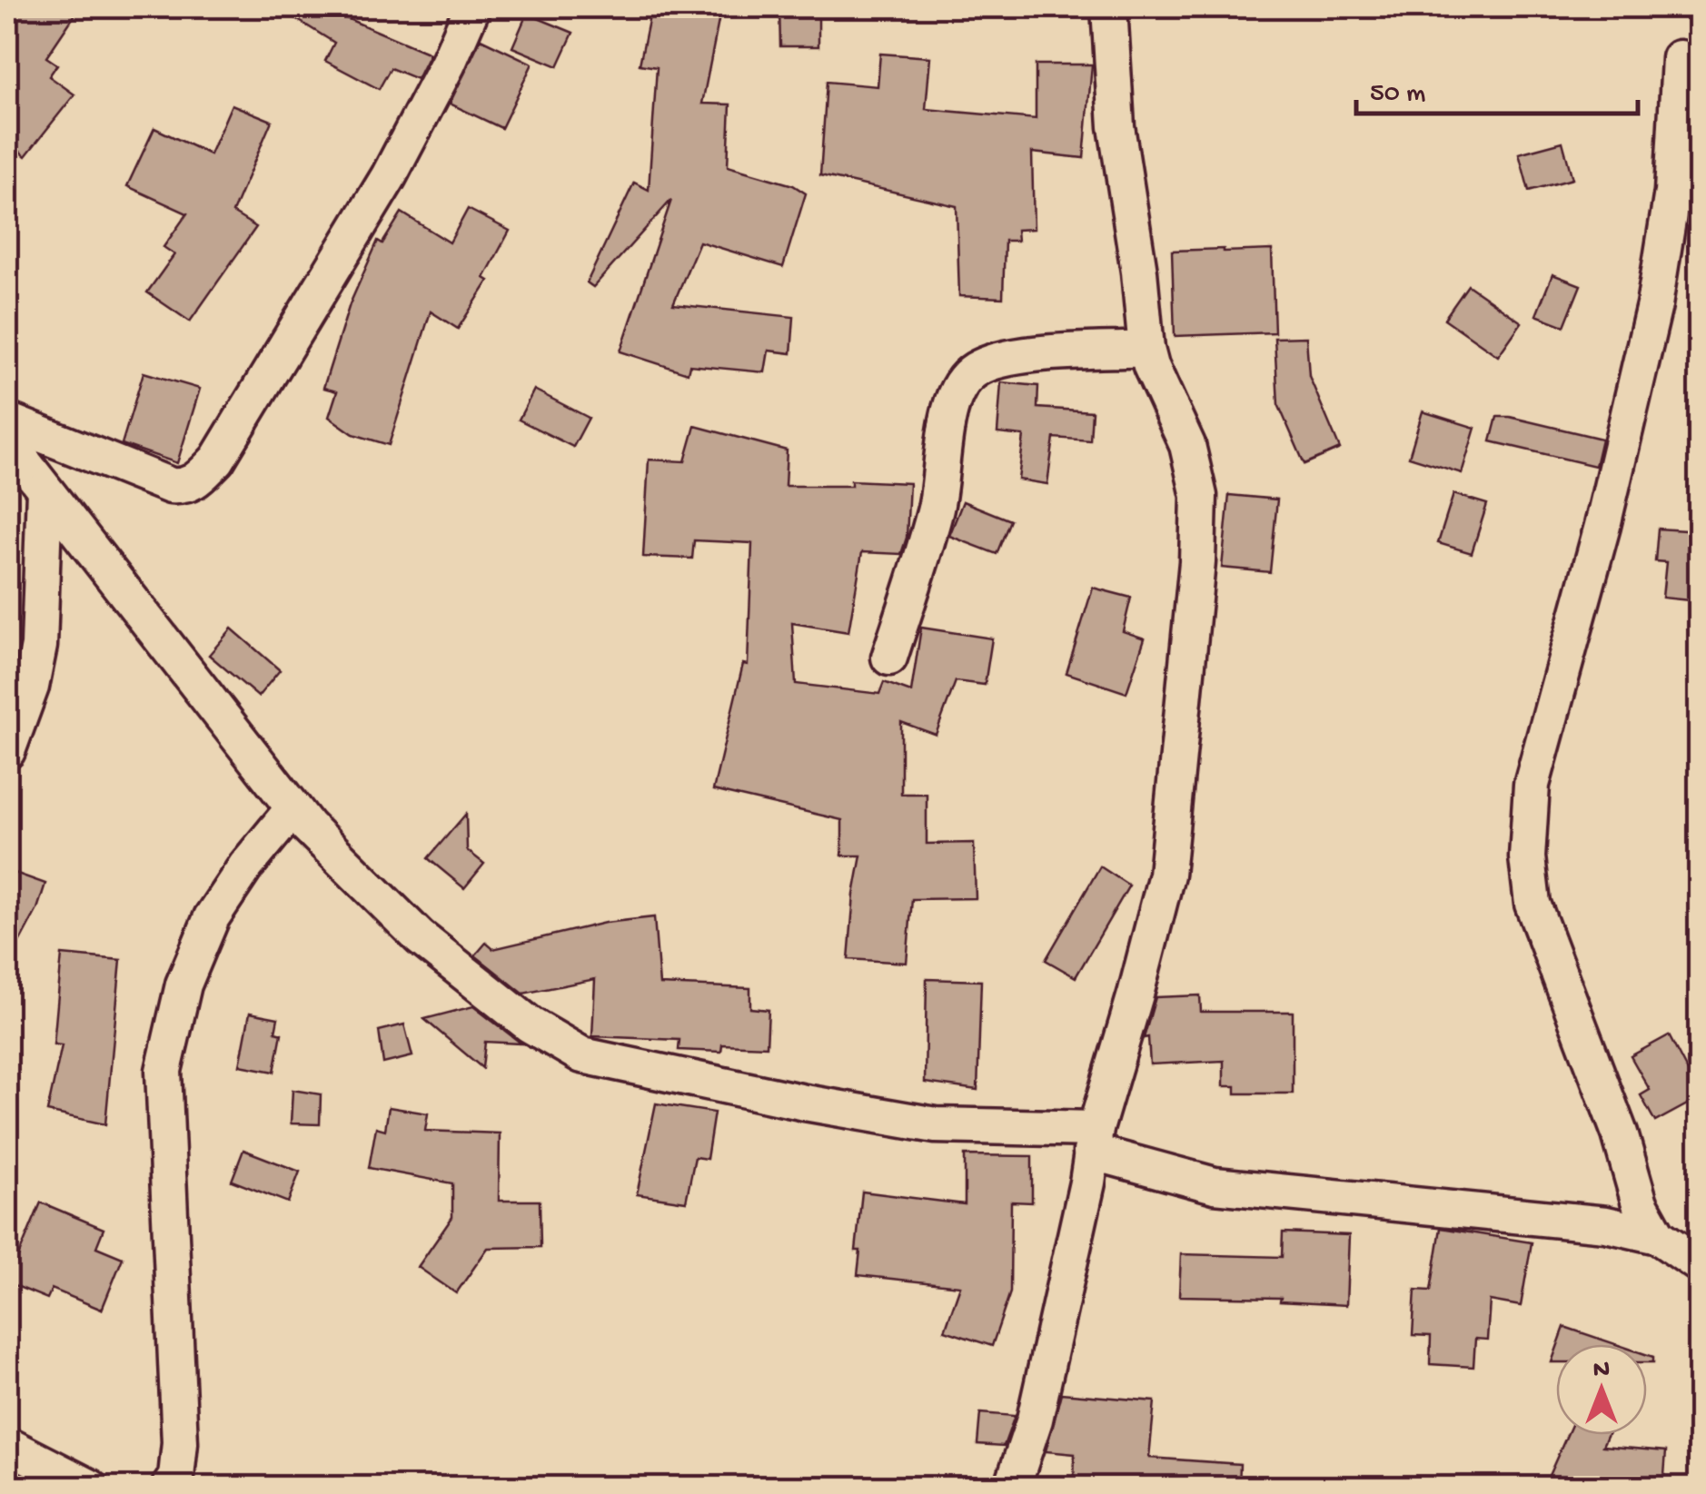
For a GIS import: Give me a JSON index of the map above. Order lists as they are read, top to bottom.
{
  "scale_bar": "50 m",
  "north": "top"
}
